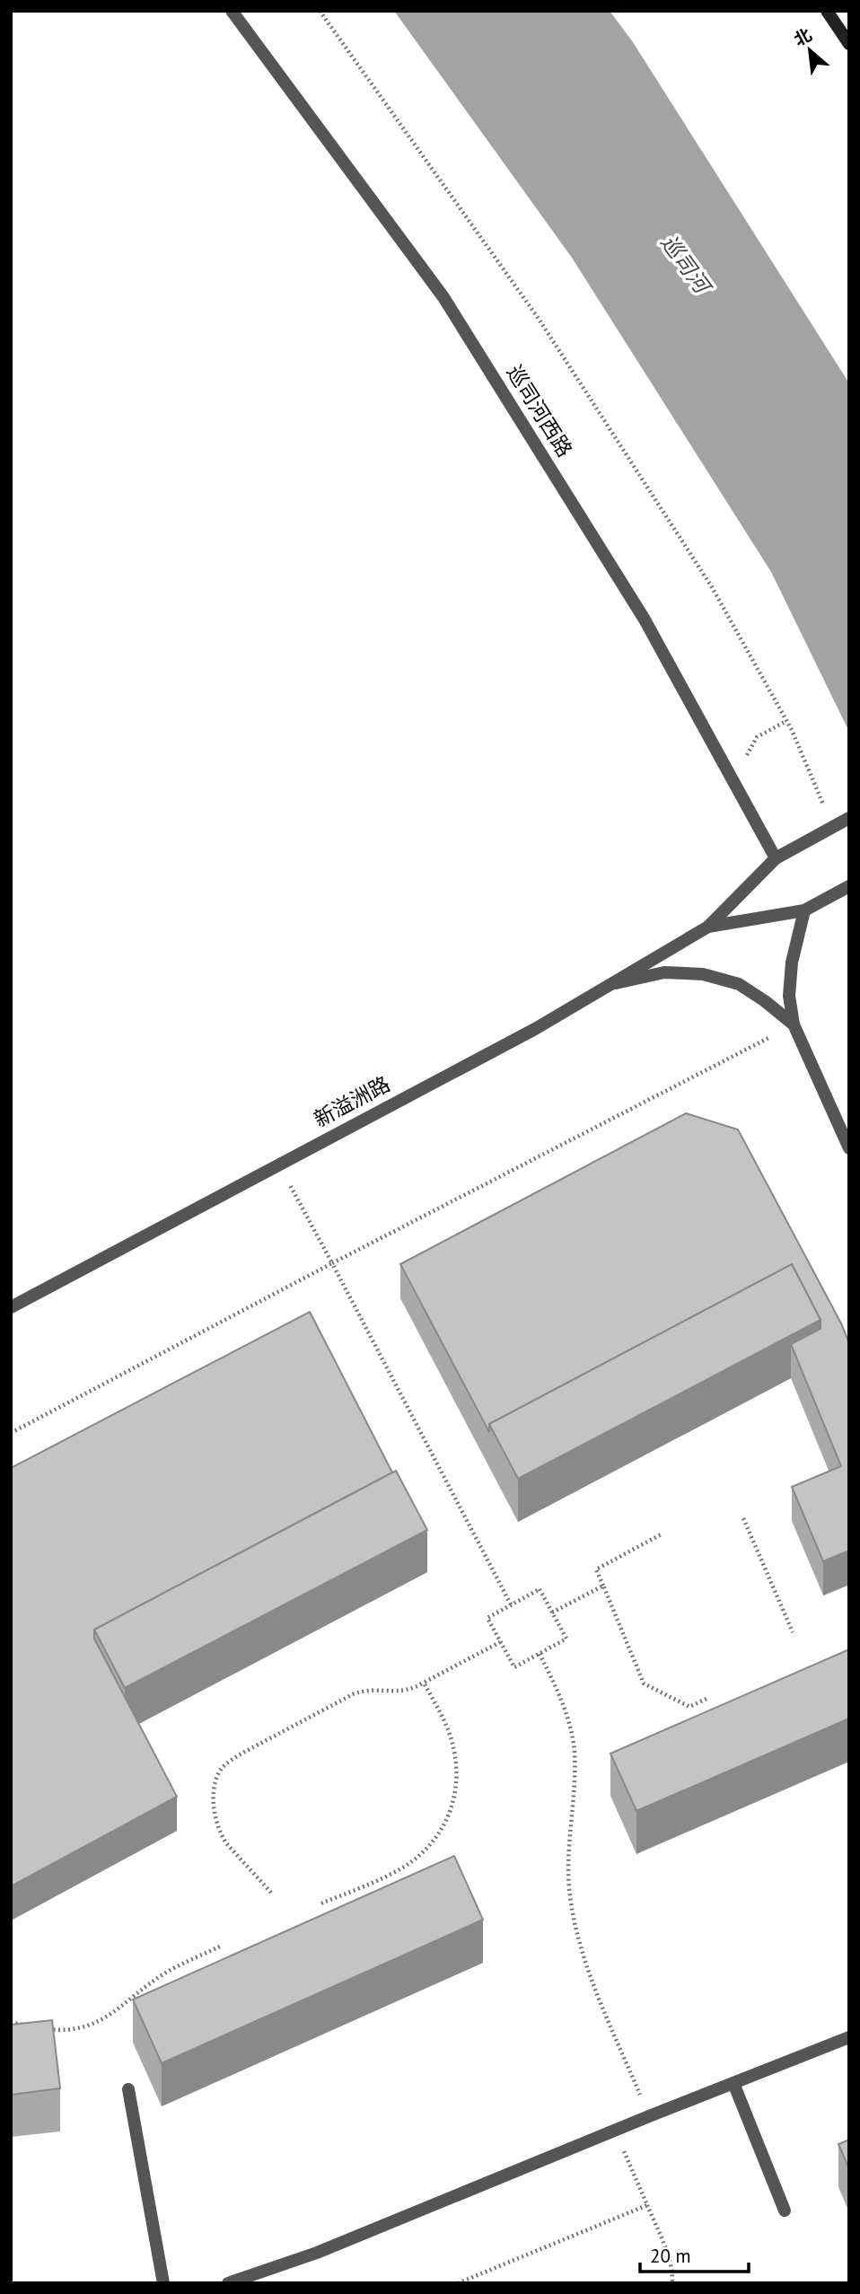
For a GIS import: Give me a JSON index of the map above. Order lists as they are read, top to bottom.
{
  "streets": {
    "street": ["巡司河西路", "新溢洲路"]
  },
  "water": ["巡司河"],
  "scale_bar": "20 m",
  "north": "top left"
}
